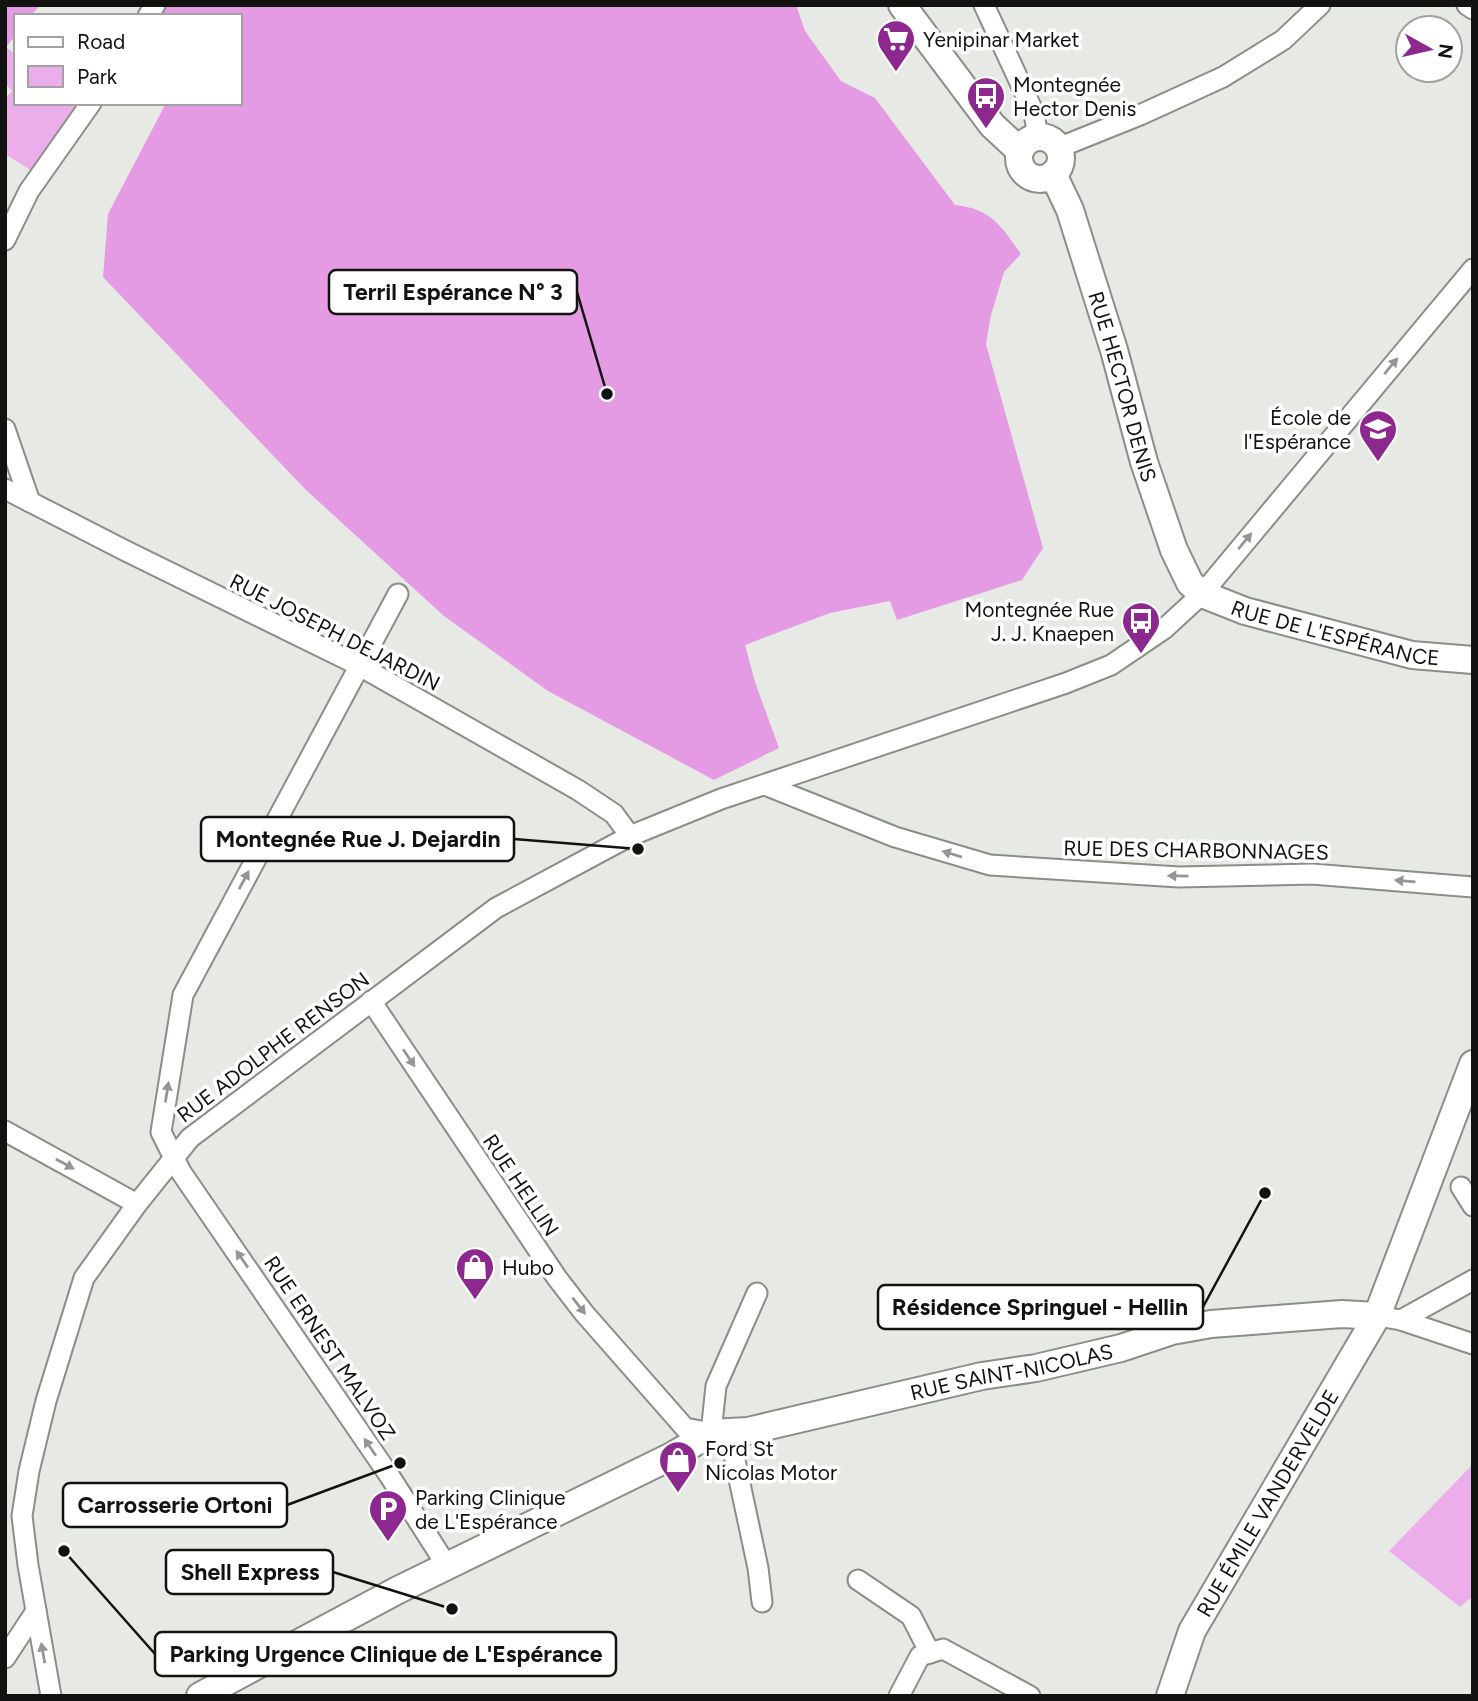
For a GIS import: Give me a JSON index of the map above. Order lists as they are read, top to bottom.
{
  "streets": {
    "street": [
      "RUE HECTOR DENIS",
      "RUE DE L'ESPÉRANCE",
      "RUE JOSEPH DEJARDIN",
      "RUE DES CHARBONNAGES",
      "RUE ADOLPHE RENSON",
      "RUE HELLIN",
      "RUE ERNEST MALVOZ",
      "RUE SAINT-NICOLAS",
      "RUE ÉMILE VANDERVELDE"
    ]
  },
  "crossings": [
    ["RUE HECTOR DENIS", "RUE DE L'ESPÉRANCE"],
    ["RUE HECTOR DENIS", "RUE ADOLPHE RENSON"],
    ["RUE DE L'ESPÉRANCE", "RUE ADOLPHE RENSON"],
    ["RUE JOSEPH DEJARDIN", "RUE ADOLPHE RENSON"],
    ["RUE JOSEPH DEJARDIN", "RUE ERNEST MALVOZ"],
    ["RUE DES CHARBONNAGES", "RUE ADOLPHE RENSON"],
    ["RUE ADOLPHE RENSON", "RUE HELLIN"],
    ["RUE ADOLPHE RENSON", "RUE ERNEST MALVOZ"],
    ["RUE HELLIN", "RUE SAINT-NICOLAS"],
    ["RUE ERNEST MALVOZ", "RUE SAINT-NICOLAS"],
    ["RUE SAINT-NICOLAS", "RUE ÉMILE VANDERVELDE"]
  ],
  "one_way": ["RUE DES CHARBONNAGES", "RUE HELLIN", "RUE ERNEST MALVOZ"],
  "places": {
    "supermarket": ["Yenipinar Market"],
    "bus stop": ["Montegnée Hector Denis", "Montegnée Rue J. J. Knaepen"],
    "other": [
      "Terril Espérance N° 3",
      "Montegnée Rue J. Dejardin",
      "Résidence Springuel - Hellin",
      "Carrosserie Ortoni",
      "Parking Urgence Clinique de L'Espérance",
      "Shell Express"
    ],
    "school or university": ["École de l'Espérance"],
    "shop": ["Hubo", "Ford St Nicolas Motor"],
    "parking": ["Parking Clinique de L'Espérance"]
  },
  "legend": ["Road", "Park"],
  "north": "right"
}
